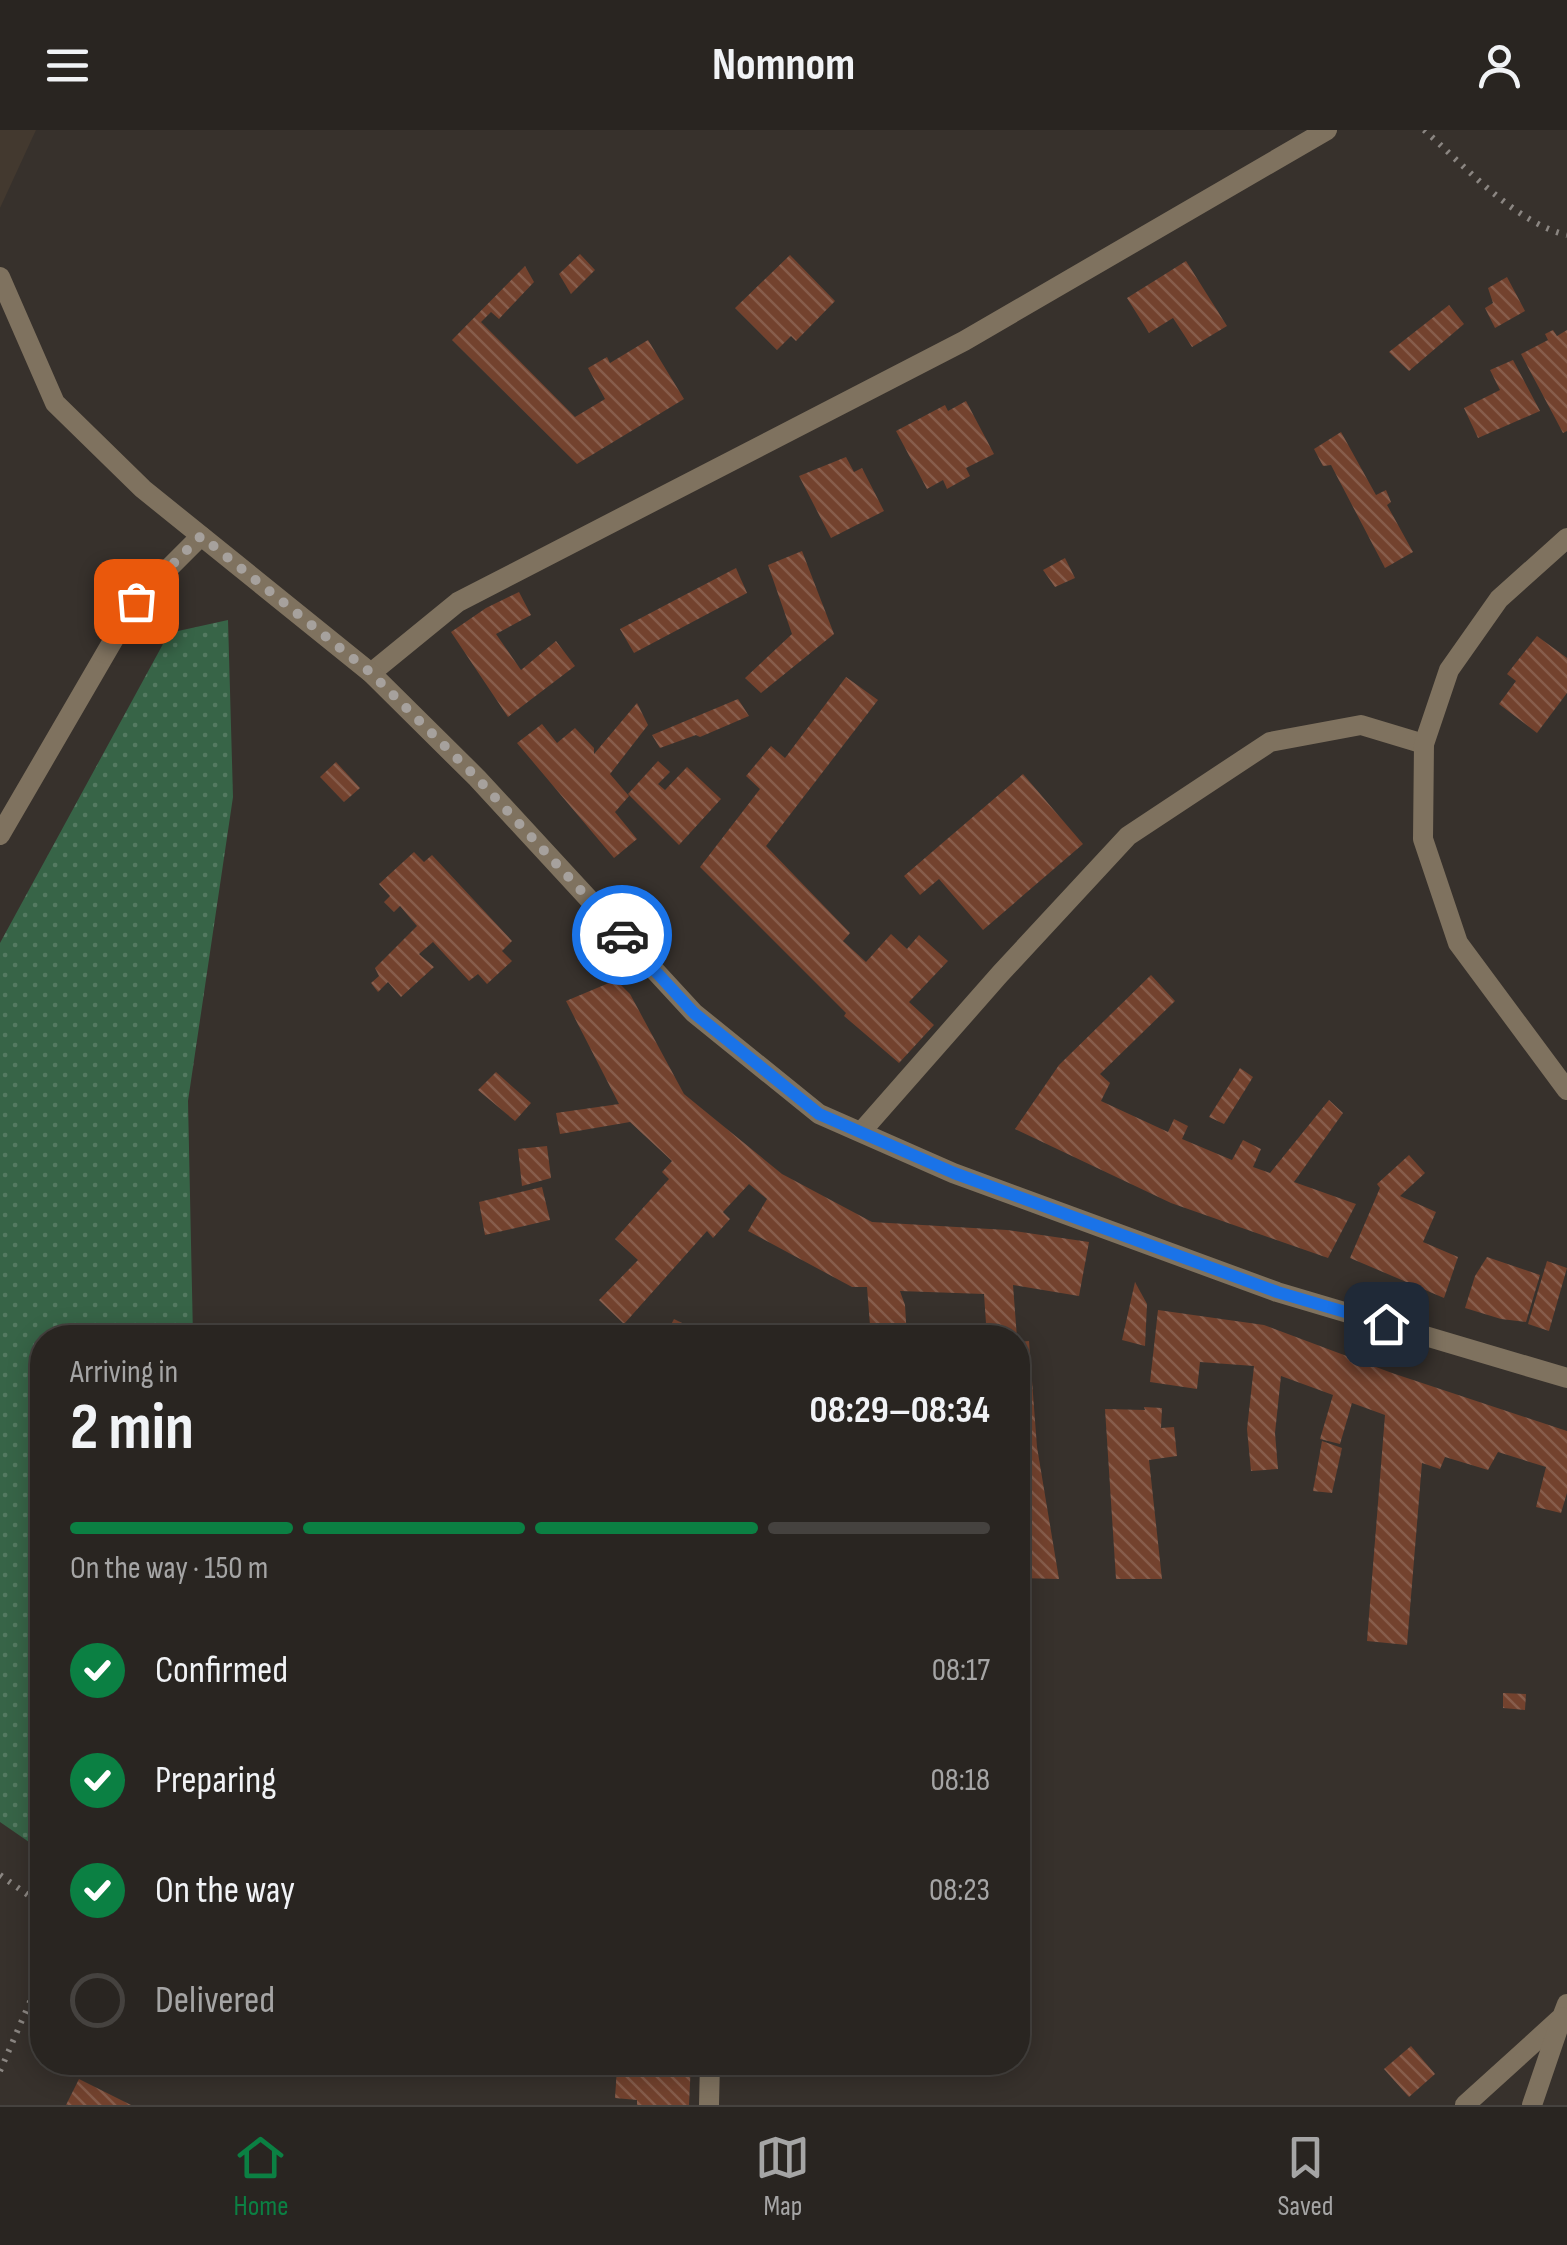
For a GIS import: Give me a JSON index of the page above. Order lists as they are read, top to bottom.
{
  "page": {
    "header": "Nomnom",
    "heading": ["2 min", "Arriving in", "08:29–08:34"],
    "bar": "On the way · 150 m",
    "list": [
      ["Confirmed", "08:17"],
      ["Preparing", "08:18"],
      ["On the way", "08:23"],
      "Delivered"
    ],
    "tabs": ["Home", "Map", "Saved"]
  }
}
